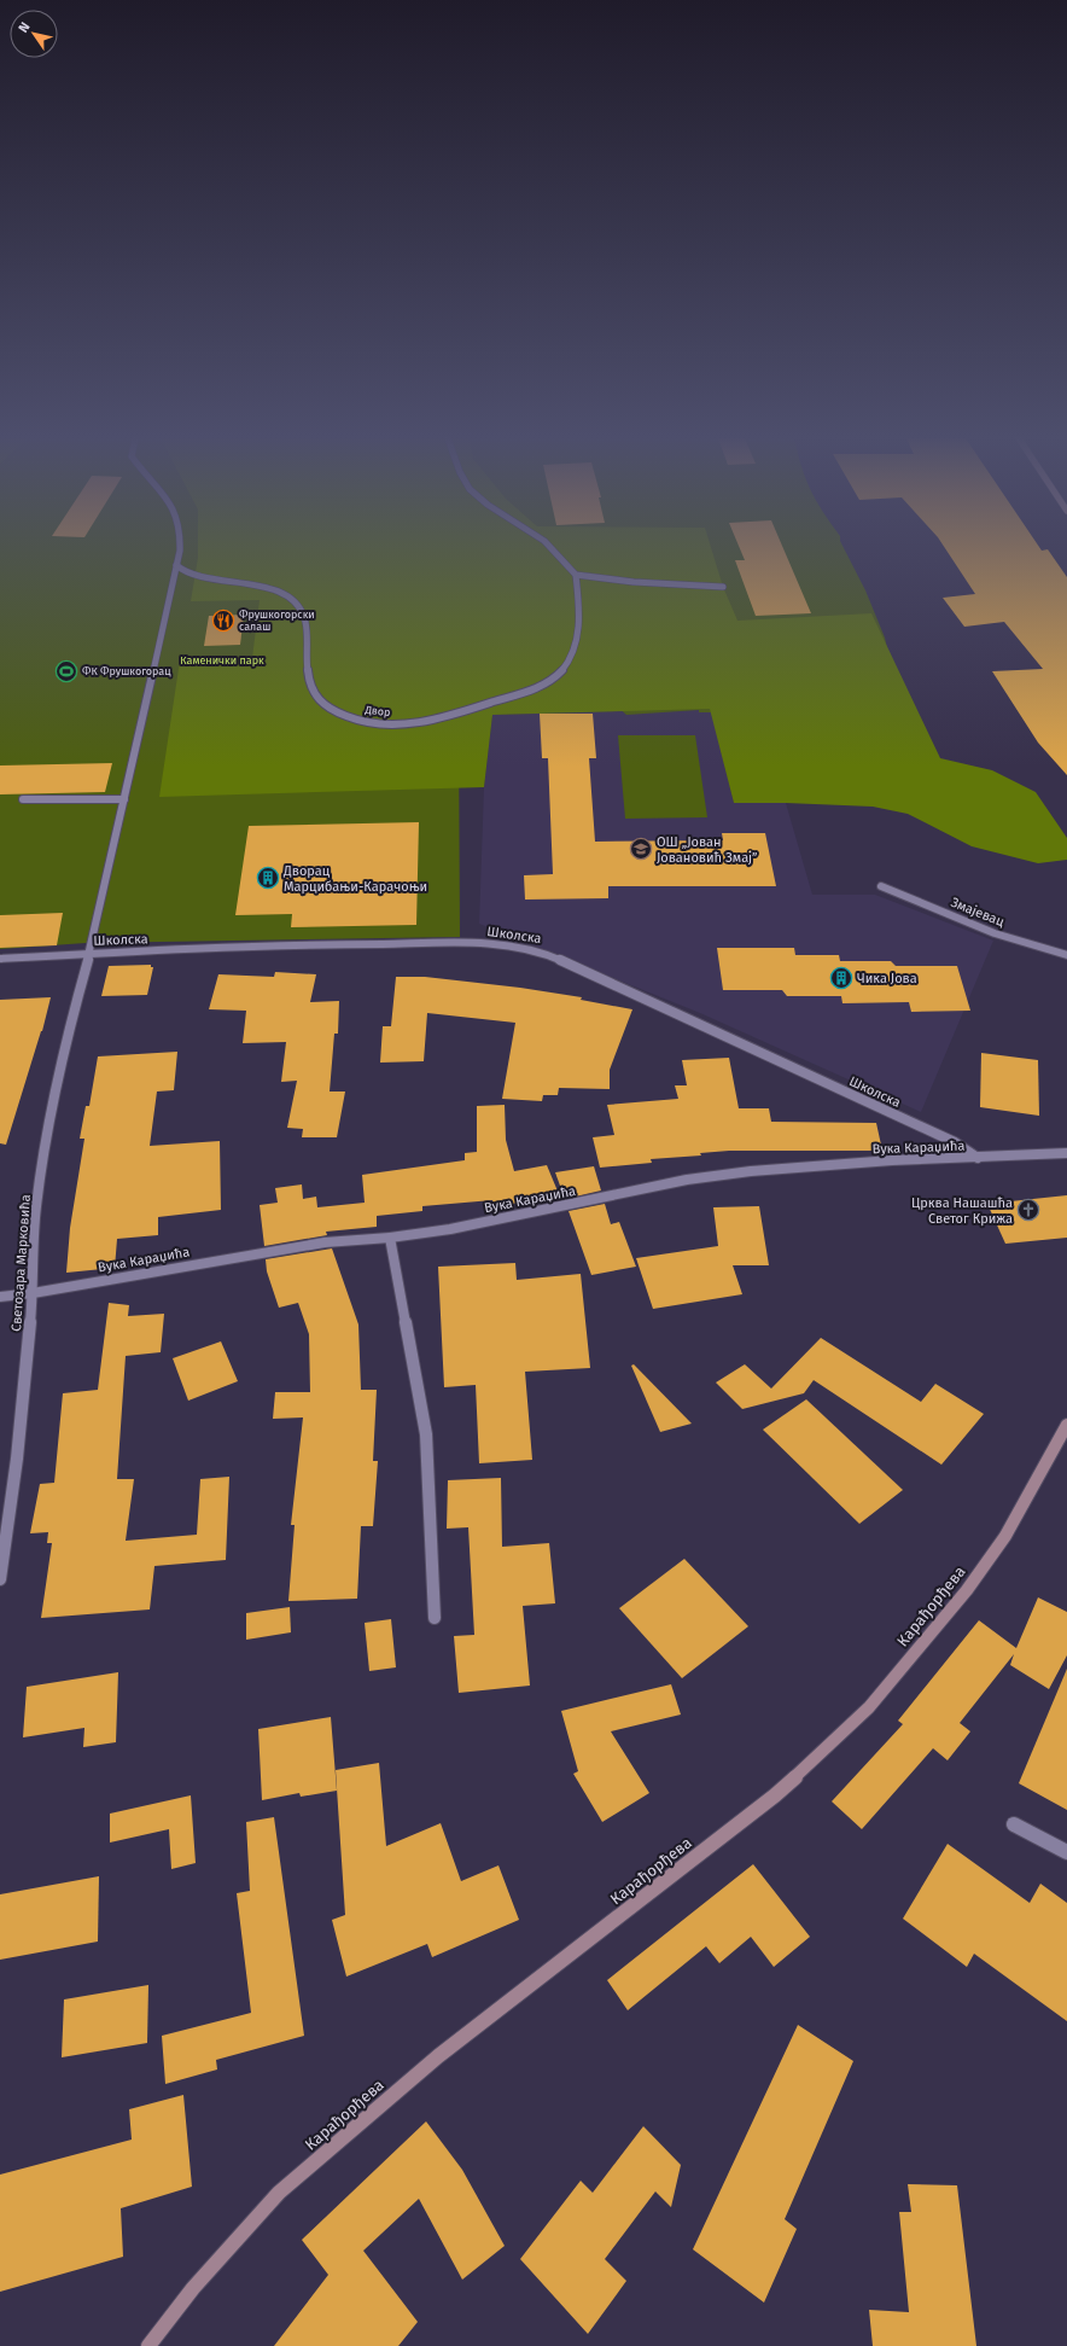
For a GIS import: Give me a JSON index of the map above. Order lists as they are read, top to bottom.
{
  "streets": {
    "main road": ["Карађорђева"],
    "street": [
      "Двор",
      "Змајевац",
      "Школска",
      "Вука Караџића",
      "Светозара Марковића"
    ]
  },
  "crossings": [
    ["Школска", "Вука Караџића"],
    ["Школска", "Светозара Марковића"],
    ["Вука Караџића", "Светозара Марковића"]
  ],
  "parks": ["Каменички парк"],
  "places": {
    "restaurant": ["Фрушкогорски салаш"],
    "sports": ["ФК Фрушкогорац"],
    "school or university": ["ОШ „Јован Јовановић Змај”"],
    "building": ["Дворац Марцибањи-Карачоњи", "Чика Јова"],
    "church": ["Црква Нашашћа Светог Крижа"]
  },
  "north": "top left"
}
